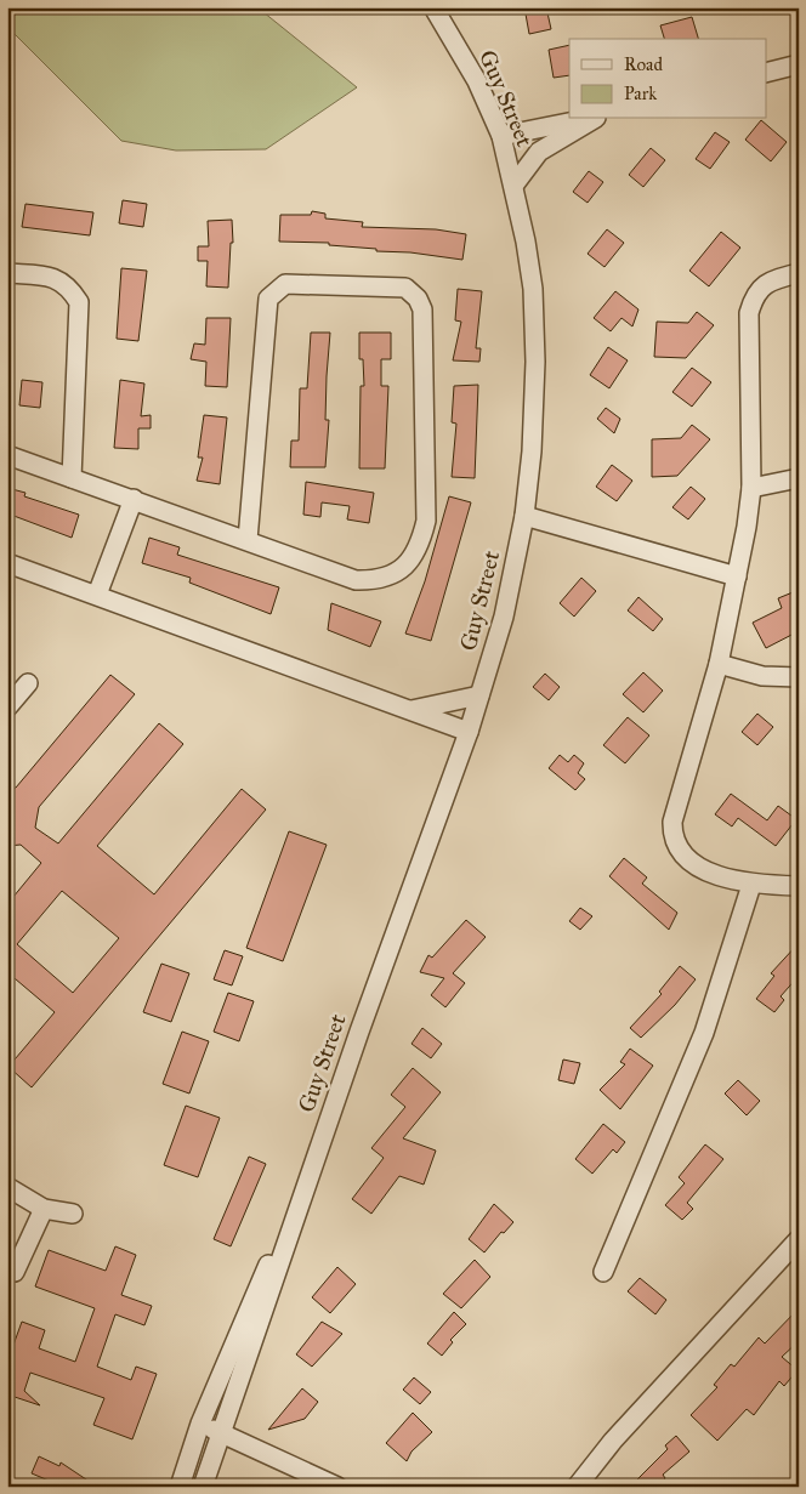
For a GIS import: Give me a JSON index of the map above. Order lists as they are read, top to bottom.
{
  "streets": {
    "street": ["Guy Street"]
  },
  "legend": ["Road", "Park"]
}
